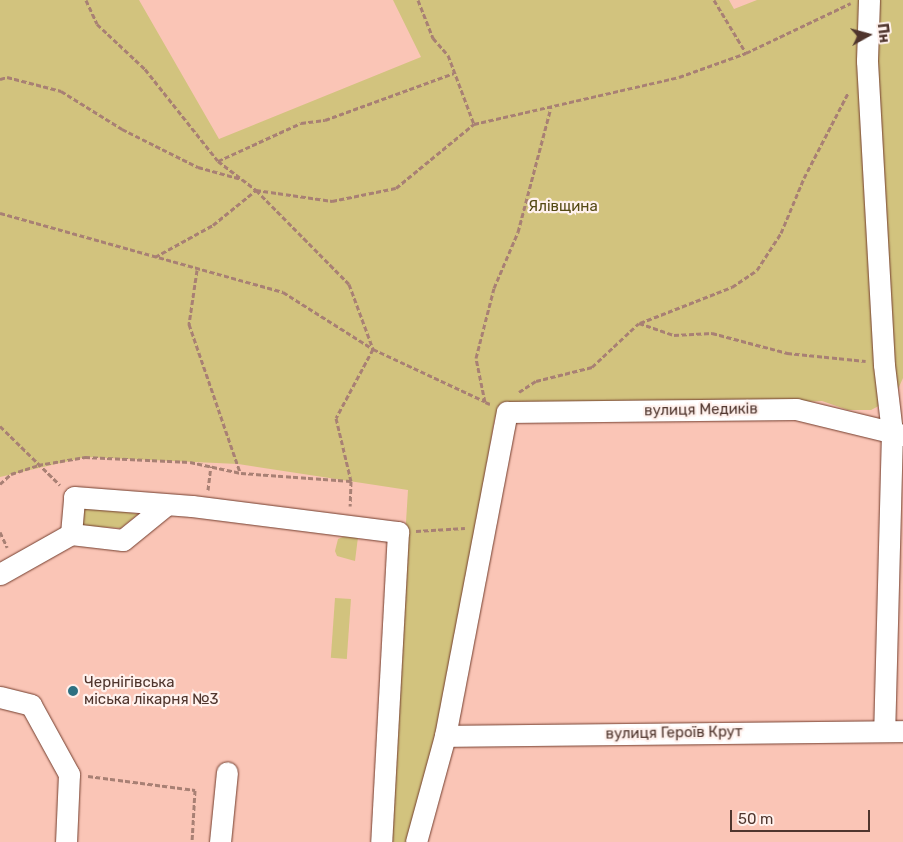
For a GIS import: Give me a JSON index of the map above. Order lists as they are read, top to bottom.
{
  "streets": {
    "street": ["вулиця Медиків", "вулиця Героїв Крут"]
  },
  "parks": ["Ялівщина"],
  "places": ["Чернігівська міська лікарня №3"],
  "scale_bar": "50 m",
  "north": "right"
}
